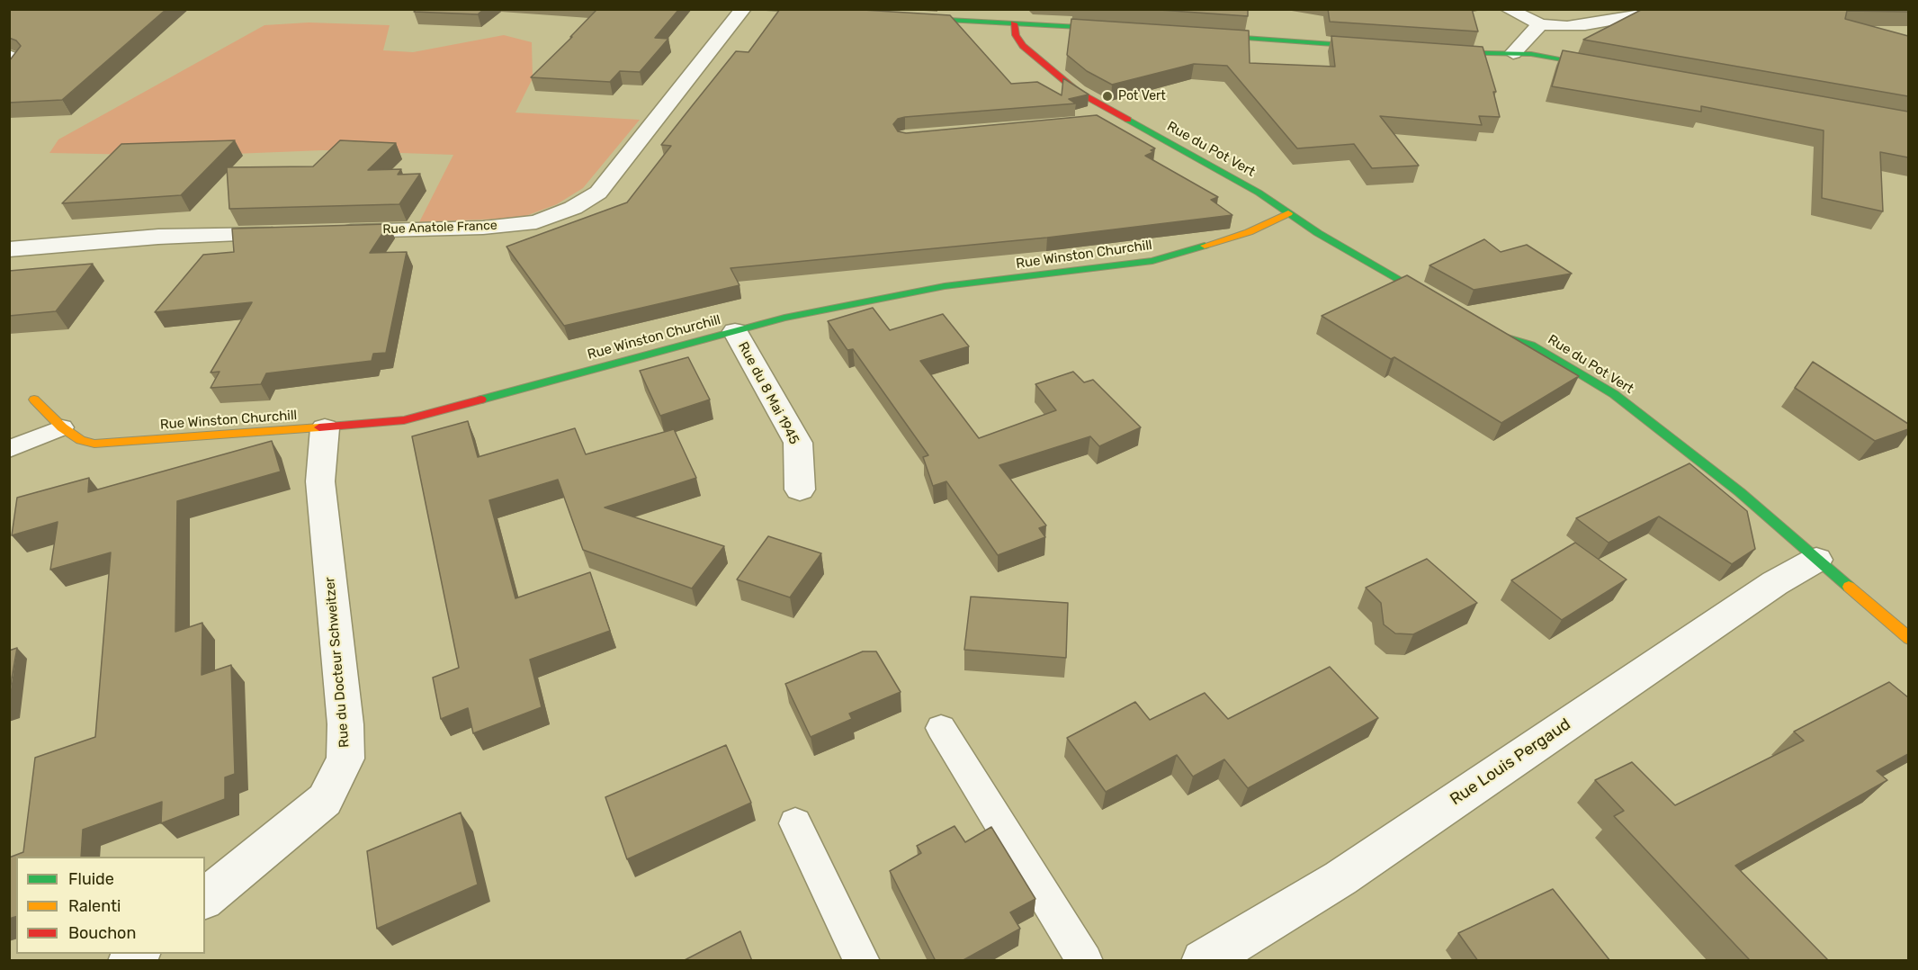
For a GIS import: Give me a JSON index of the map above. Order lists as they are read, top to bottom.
{
  "streets": {
    "street": [
      "Rue du Pot Vert",
      "Rue Anatole France",
      "Rue Winston Churchill",
      "Rue du 8 Mai 1945",
      "Rue du Docteur Schweitzer",
      "Rue Louis Pergaud"
    ]
  },
  "crossings": [
    ["Rue du Pot Vert", "Rue Winston Churchill"],
    ["Rue du Pot Vert", "Rue Louis Pergaud"],
    ["Rue Winston Churchill", "Rue du 8 Mai 1945"],
    ["Rue Winston Churchill", "Rue du Docteur Schweitzer"]
  ],
  "places": ["Pot Vert"],
  "legend": ["Fluide", "Ralenti", "Bouchon"]
}
